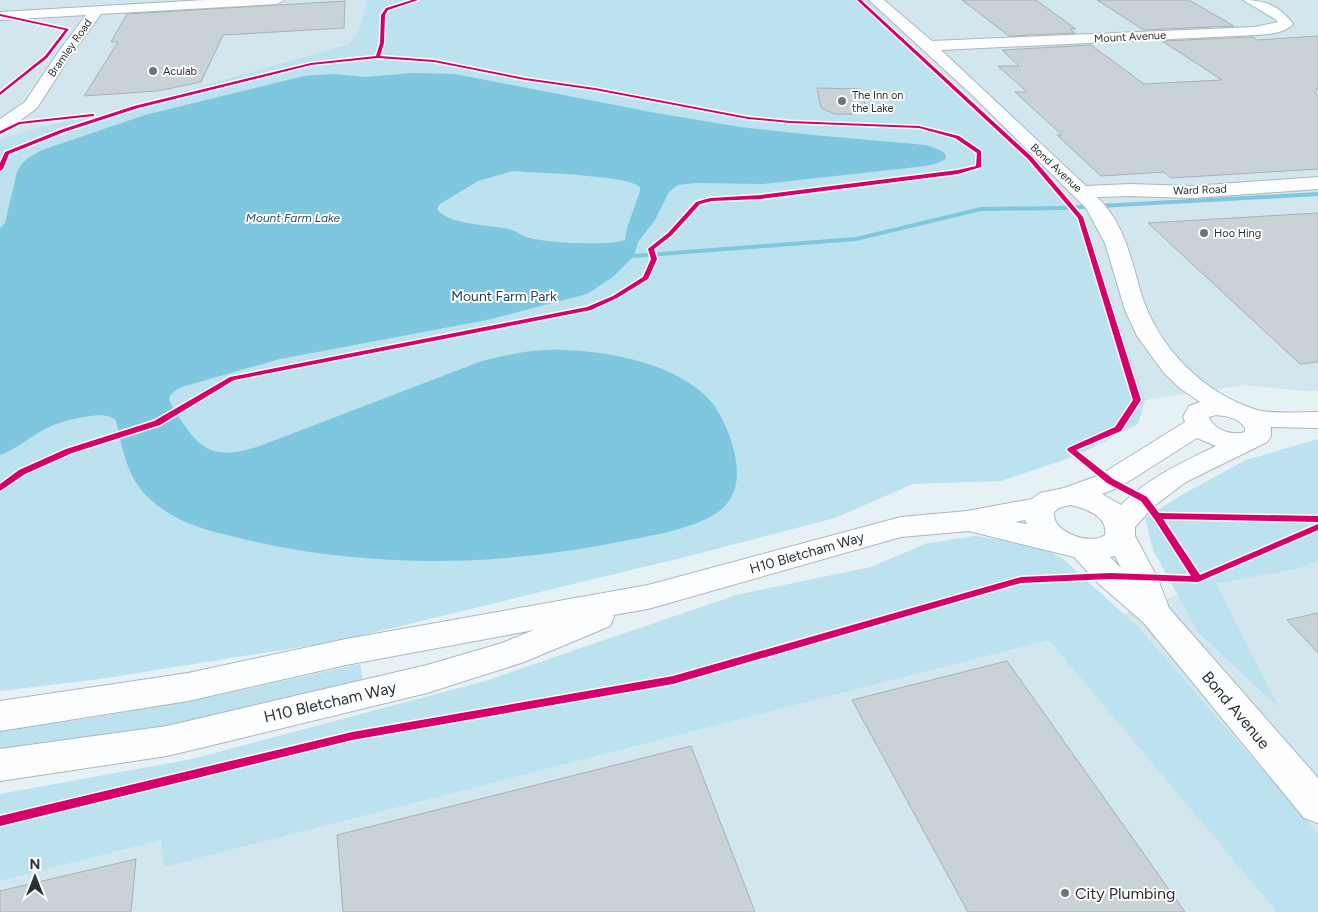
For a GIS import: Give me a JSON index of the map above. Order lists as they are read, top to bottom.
{
  "streets": {
    "street": [
      "Mount Avenue",
      "Bramley Road",
      "Bond Avenue",
      "Ward Road",
      "H10 Bletcham Way"
    ]
  },
  "crossings": [
    ["Mount Avenue", "Bond Avenue"],
    ["Bond Avenue", "Ward Road"],
    ["Bond Avenue", "H10 Bletcham Way"]
  ],
  "water": ["Mount Farm Lake"],
  "parks": ["Mount Farm Park"],
  "places": [
    "Aculab",
    "The Inn on the Lake",
    "Hoo Hing",
    "City Plumbing"
  ],
  "north": "top"
}
